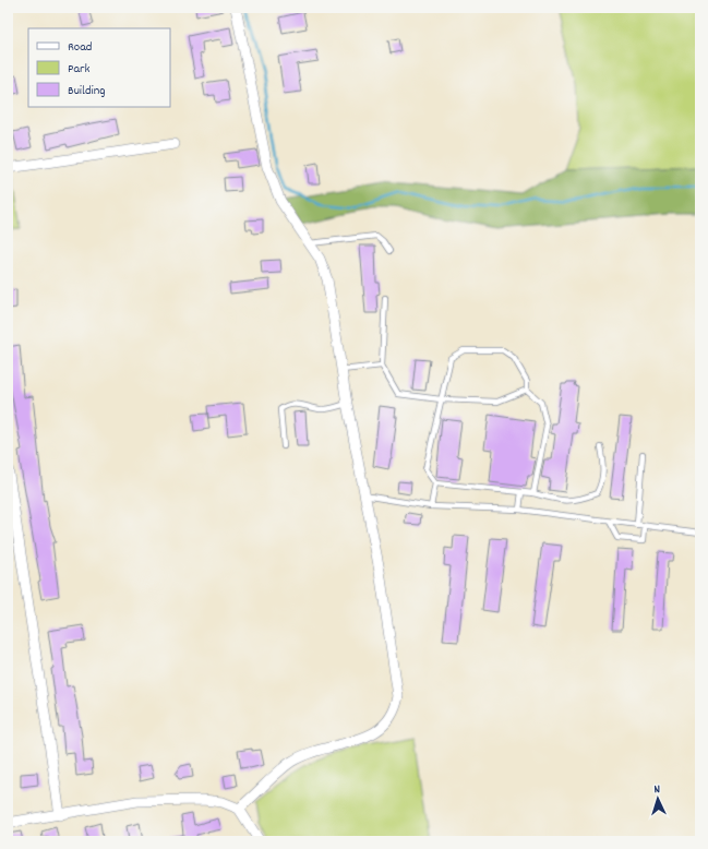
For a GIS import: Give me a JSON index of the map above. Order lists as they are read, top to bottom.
{
  "legend": ["Road", "Park", "Building"],
  "north": "top"
}
